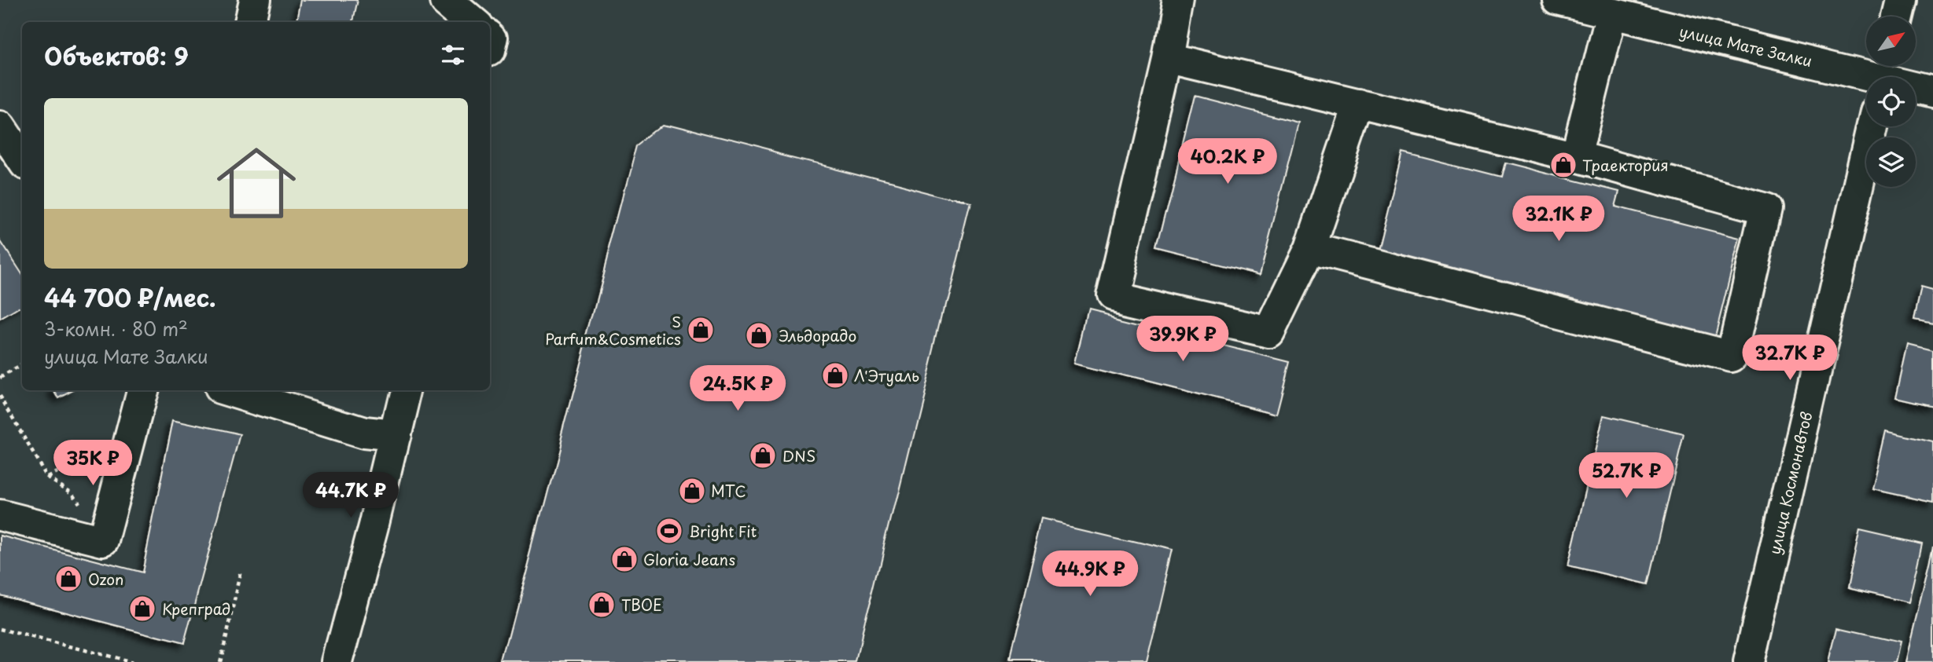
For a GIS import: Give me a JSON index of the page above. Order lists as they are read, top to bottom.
{
  "streets": {
    "street": ["улица Мате Залки", "улица Космонавтов"]
  },
  "places": {
    "shop": [
      "Траектория",
      "S Parfum&Cosmetics",
      "Эльдорадо",
      "Л'Этуаль",
      "DNS",
      "МТС",
      "Gloria Jeans",
      "Ozon",
      "ТВОЕ",
      "Крепград"
    ],
    "sports": ["Bright Fit"]
  },
  "north": "top right",
  "page": {
    "heading": "Объектов: 9",
    "list": [
      {
        "name": "44 700 ₽/мес.",
        "note": "3-комн. · 80 m² · улица Мате Залки"
      }
    ],
    "price": [
      "40.2K ₽",
      "32.1K ₽",
      "39.9K ₽",
      "32.7K ₽",
      "24.5K ₽",
      "35K ₽",
      "52.7K ₽",
      "44.7K ₽",
      "44.9K ₽"
    ]
  }
}
